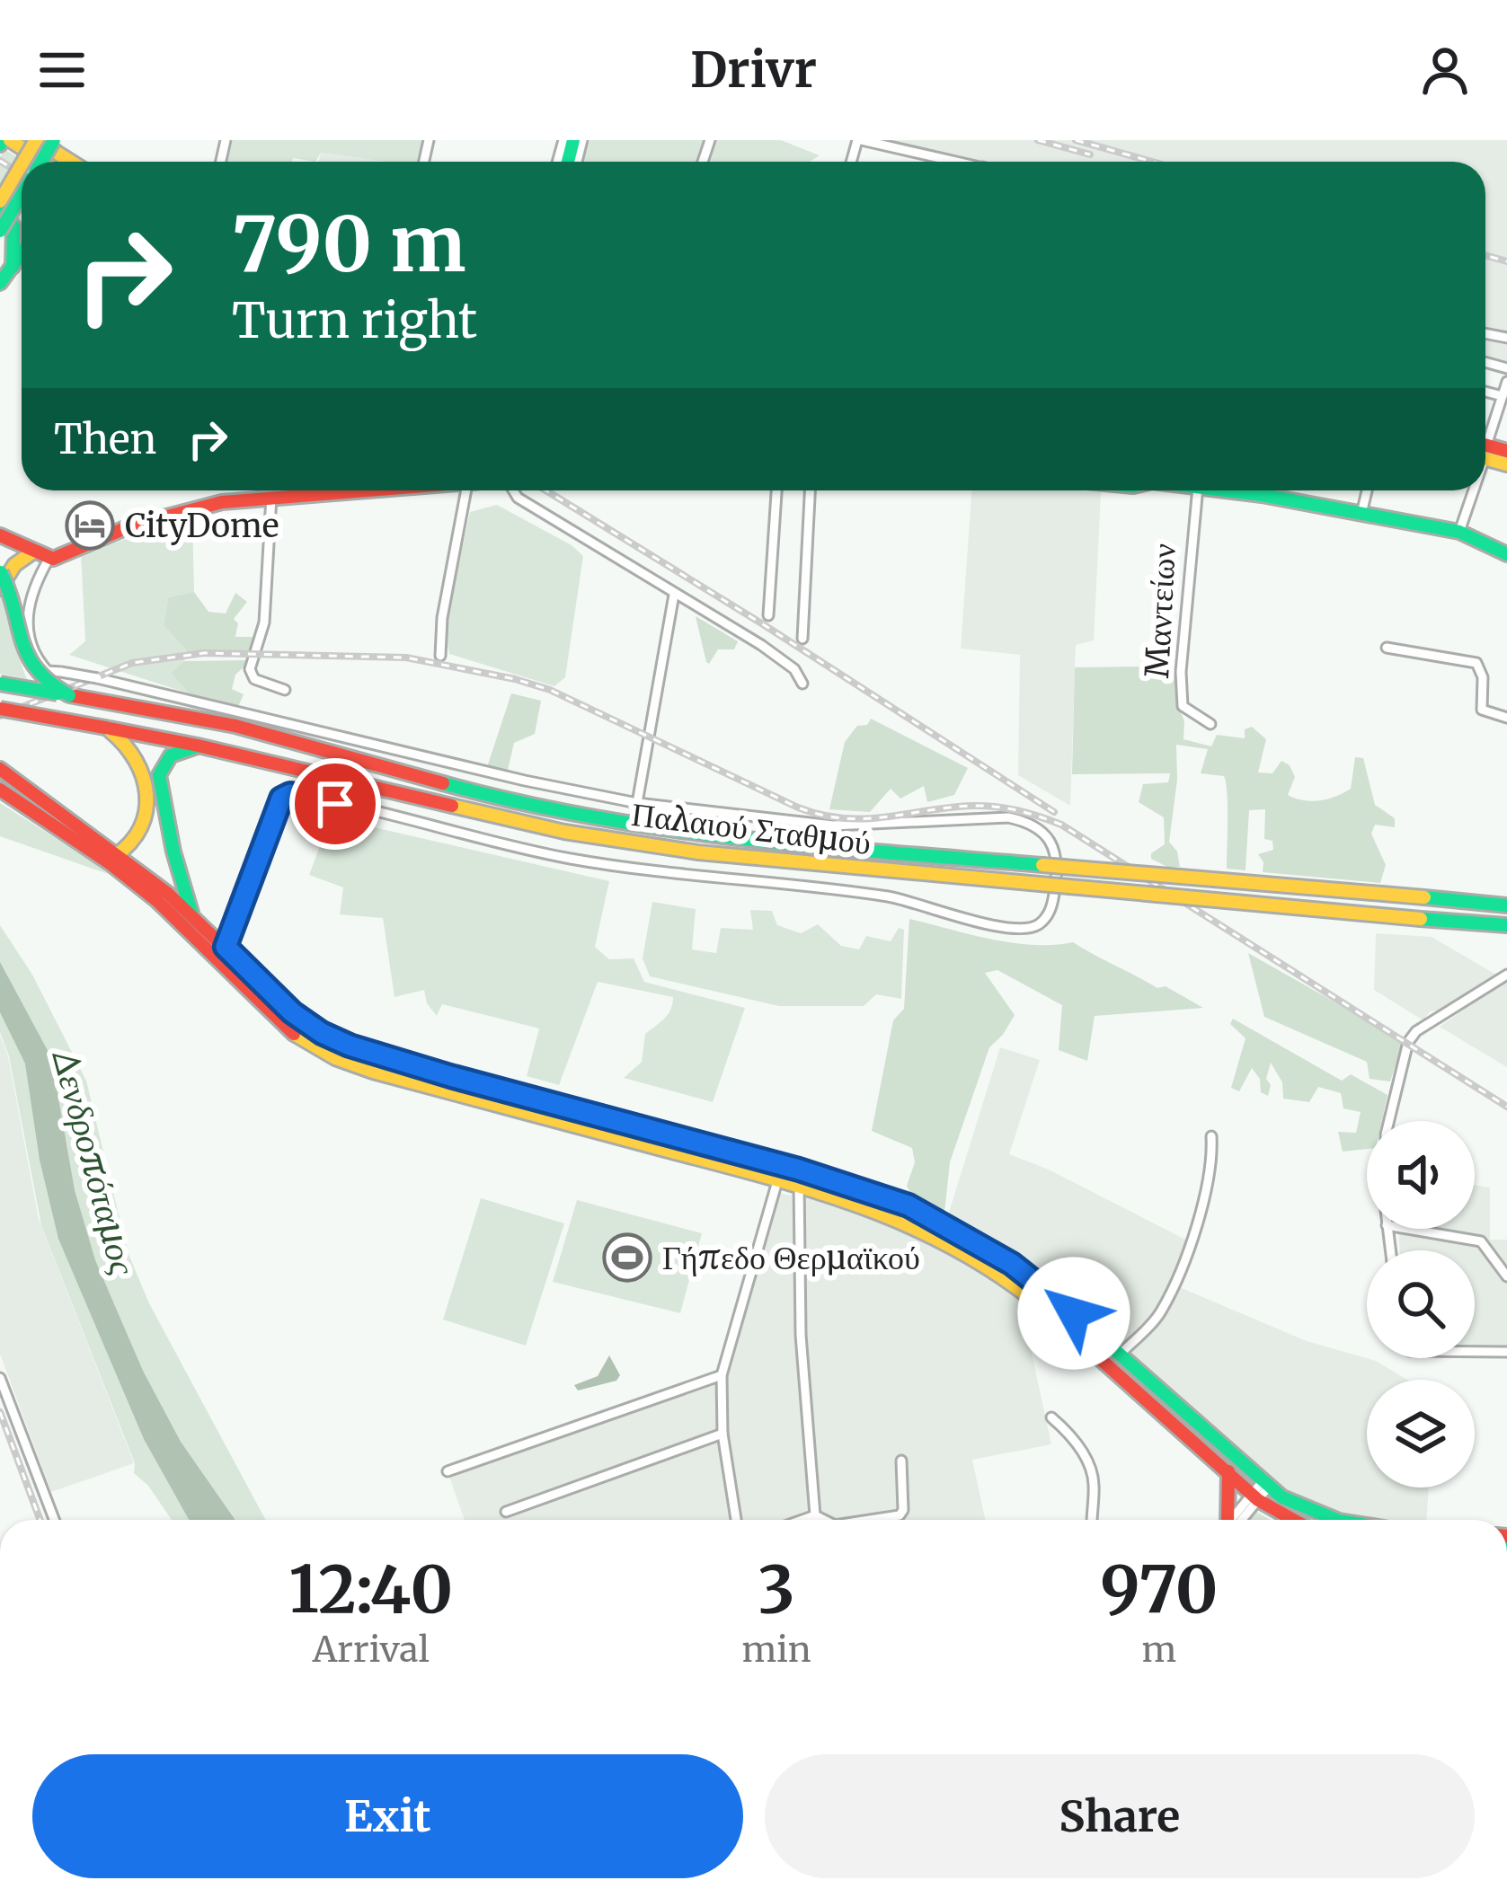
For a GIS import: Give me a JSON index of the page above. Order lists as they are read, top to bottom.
{
  "streets": {
    "main road": ["Παλαιού Σταθμού"],
    "street": ["Μαντείων"]
  },
  "water": ["Δενδροπόταμος"],
  "places": {
    "hotel": ["CityDome"],
    "sports": ["Γήπεδο Θερμαϊκού"]
  },
  "page": {
    "header": "Drivr",
    "turn": ["790 m", "Turn right"],
    "then": "Then",
    "eta": [
      "12:40",
      "Arrival",
      "3",
      "min",
      "970",
      "m"
    ],
    "buttons": ["Exit", "Share"]
  }
}
